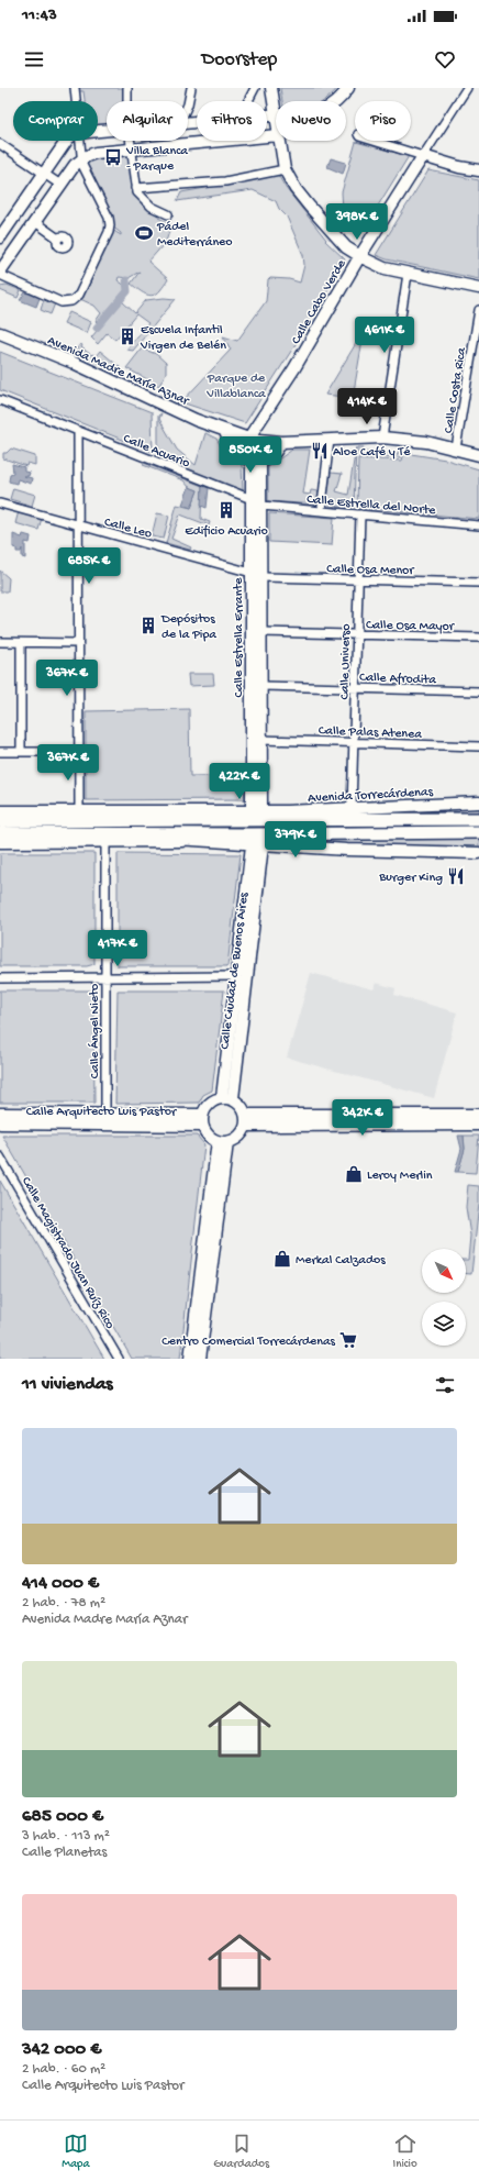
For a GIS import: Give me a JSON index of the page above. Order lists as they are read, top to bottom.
{
  "streets": {
    "main road": ["Avenida Torrecárdenas"],
    "street": [
      "Calle Cabo Verde",
      "Avenida Madre María Aznar",
      "Calle Costa Rica",
      "Calle Acuario",
      "Calle Estrella del Norte",
      "Calle Leo",
      "Calle Osa Menor",
      "Calle Osa Mayor",
      "Calle Estrella Errante",
      "Calle Universo",
      "Calle Afrodita",
      "Calle Palas Atenea",
      "Calle Ciudad de Buenos Aires",
      "Calle Ángel Nieto",
      "Calle Arquitecto Luis Pastor",
      "Calle Magistrado Juan Ruíz Rico"
    ]
  },
  "crossings": [
    ["Calle Cabo Verde", "Avenida Madre María Aznar"],
    ["Avenida Madre María Aznar", "Calle Costa Rica"],
    ["Calle Acuario", "Calle Estrella Errante"],
    ["Calle Estrella del Norte", "Calle Estrella Errante"],
    ["Calle Estrella del Norte", "Calle Universo"],
    ["Calle Leo", "Calle Osa Menor"],
    ["Calle Leo", "Calle Estrella Errante"],
    ["Calle Osa Menor", "Calle Estrella Errante"],
    ["Calle Osa Menor", "Calle Universo"],
    ["Calle Osa Mayor", "Calle Estrella Errante"],
    ["Calle Osa Mayor", "Calle Universo"],
    ["Calle Estrella Errante", "Calle Afrodita"],
    ["Calle Estrella Errante", "Calle Palas Atenea"],
    ["Calle Estrella Errante", "Avenida Torrecárdenas"],
    ["Calle Universo", "Calle Afrodita"],
    ["Calle Universo", "Calle Palas Atenea"],
    ["Calle Universo", "Avenida Torrecárdenas"],
    ["Calle Ciudad de Buenos Aires", "Calle Arquitecto Luis Pastor"],
    ["Calle Ángel Nieto", "Calle Arquitecto Luis Pastor"]
  ],
  "parks": ["Parque de Villablanca"],
  "places": {
    "bus stop": ["Villa Blanca - Parque"],
    "sports": ["Pádel Mediterráneo"],
    "building": ["Escuela Infantil Virgen de Belén", "Edificio Acuario", "Depósitos de la Pipa"],
    "restaurant": ["Aloe Café y Té", "Burger King"],
    "shop": ["Leroy Merlin", "Merkal Calzados"],
    "supermarket": ["Centro Comercial Torrecárdenas"]
  },
  "north": "bottom right",
  "page": {
    "status": "11:43",
    "header": "Doorstep",
    "chip": [
      "Comprar",
      "Alquilar",
      "Filtros",
      "Nuevo",
      "Piso"
    ],
    "price": [
      "398K €",
      "461K €",
      "414K €",
      "850K €",
      "685K €",
      "367K €",
      "367K €",
      "422K €",
      "379K €",
      "417K €",
      "342K €"
    ],
    "heading": "11 viviendas",
    "list": [
      {
        "name": "414 000 €",
        "note": "2 hab. · 78 m² · Avenida Madre María Aznar"
      },
      {
        "name": "685 000 €",
        "note": "3 hab. · 113 m² · Calle Planetas"
      },
      {
        "name": "342 000 €",
        "note": "2 hab. · 60 m² · Calle Arquitecto Luis Pastor"
      }
    ],
    "tabs": ["Mapa", "Guardados", "Inicio"]
  }
}
